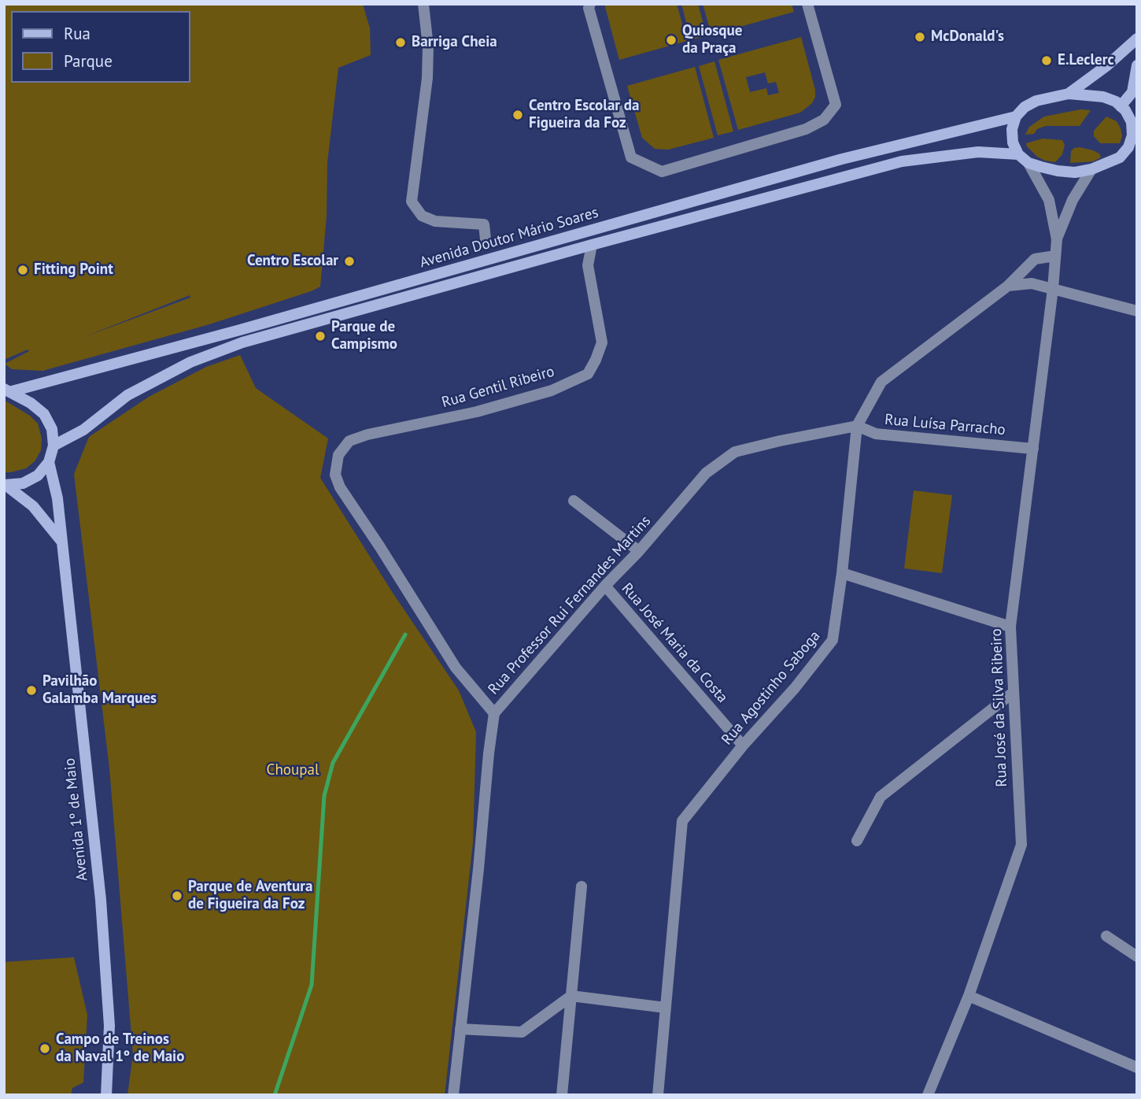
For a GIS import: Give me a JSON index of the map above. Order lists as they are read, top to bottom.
{
  "streets": {
    "main road": ["Avenida Doutor Mário Soares", "Avenida 1º de Maio"],
    "street": [
      "Rua Gentil Ribeiro",
      "Rua Luísa Parracho",
      "Rua Professor Rui Fernandes Martins",
      "Rua José Maria da Costa",
      "Rua Agostinho Saboga",
      "Rua José da Silva Ribeiro"
    ]
  },
  "crossings": [
    ["Avenida Doutor Mário Soares", "Rua Gentil Ribeiro"],
    ["Avenida Doutor Mário Soares", "Rua José da Silva Ribeiro"],
    ["Rua Gentil Ribeiro", "Rua Professor Rui Fernandes Martins"],
    ["Rua Luísa Parracho", "Rua Professor Rui Fernandes Martins"],
    ["Rua Luísa Parracho", "Rua Agostinho Saboga"],
    ["Rua Luísa Parracho", "Rua José da Silva Ribeiro"],
    ["Rua Professor Rui Fernandes Martins", "Rua José Maria da Costa"],
    ["Rua Professor Rui Fernandes Martins", "Rua Agostinho Saboga"],
    ["Rua José Maria da Costa", "Rua Agostinho Saboga"],
    ["Rua Agostinho Saboga", "Rua José da Silva Ribeiro"]
  ],
  "parks": ["Choupal"],
  "places": [
    "McDonald's",
    "Quiosque da Praça",
    "Barriga Cheia",
    "E.Leclerc",
    "Centro Escolar da Figueira da Foz",
    "Centro Escolar",
    "Fitting Point",
    "Parque de Campismo",
    "Pavilhão Galamba Marques",
    "Parque de Aventura de Figueira da Foz",
    "Campo de Treinos da Naval 1º de Maio"
  ],
  "legend": ["Rua", "Parque"]
}
